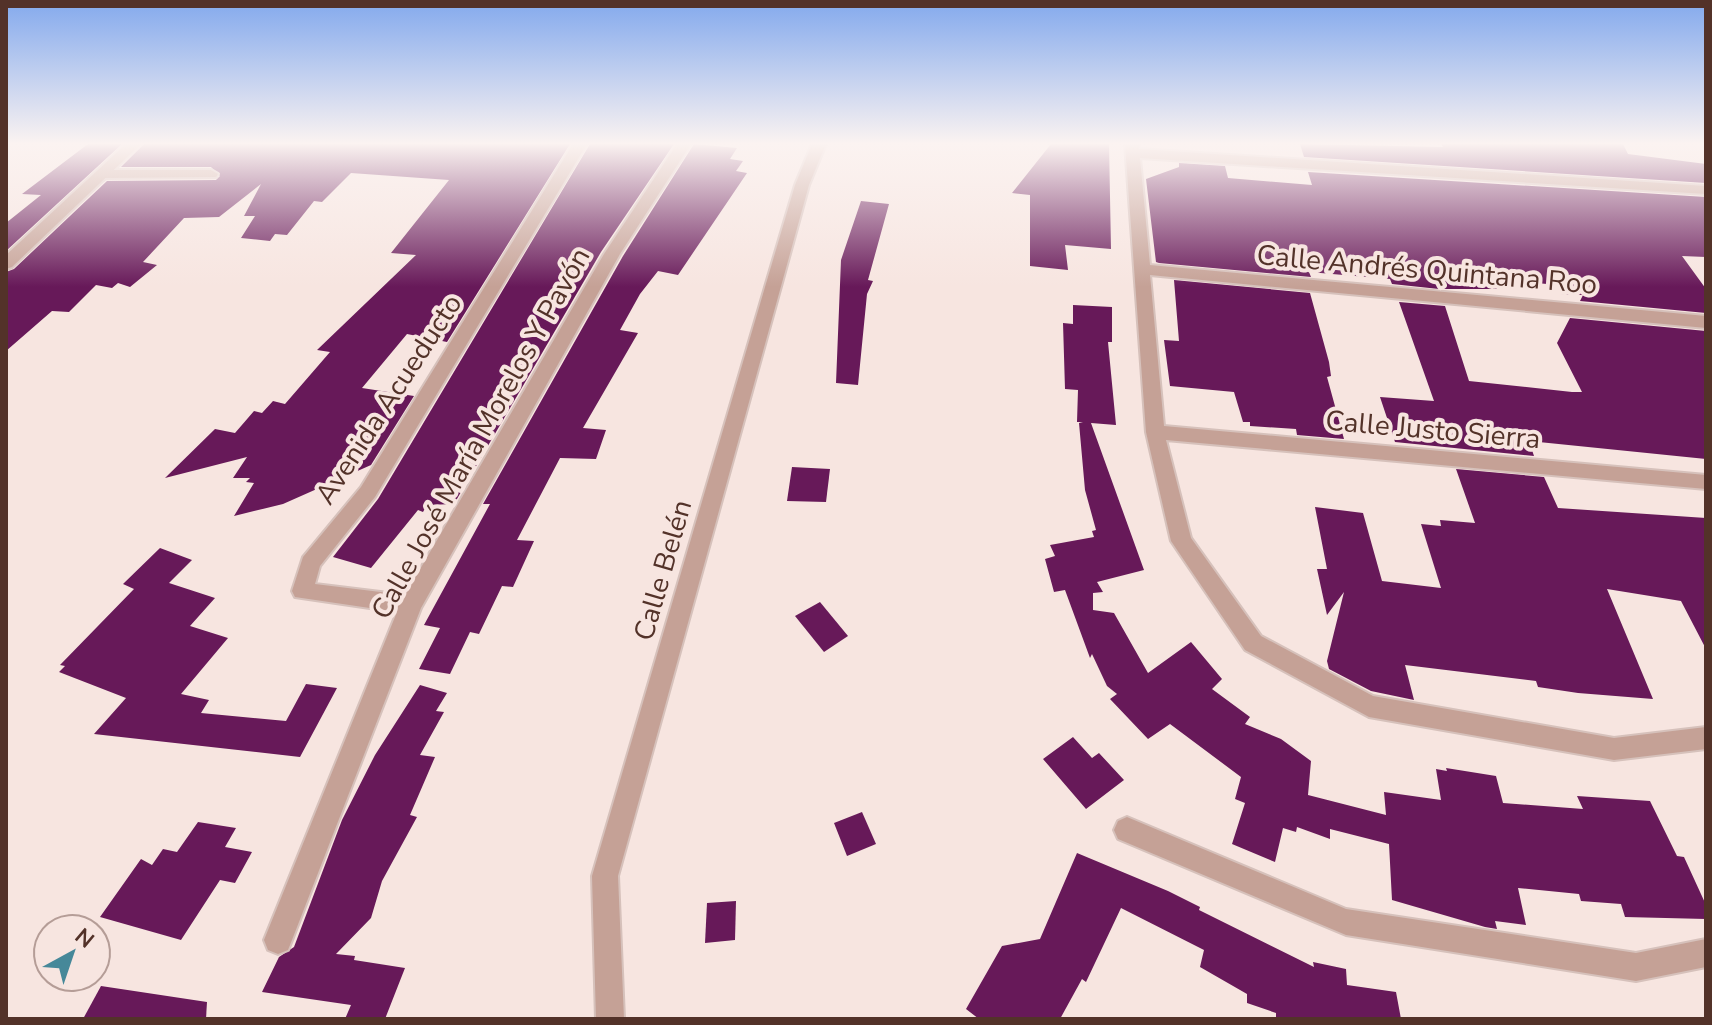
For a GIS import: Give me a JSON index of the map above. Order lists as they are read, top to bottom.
{
  "streets": {
    "street": [
      "Calle Andrés Quintana Roo",
      "Avenida Acueducto",
      "Calle Justo Sierra",
      "Calle José María Morelos Y Pavón",
      "Calle Belén"
    ]
  },
  "crossings": [
    ["Avenida Acueducto", "Calle José María Morelos Y Pavón"]
  ],
  "north": "top right"
}
